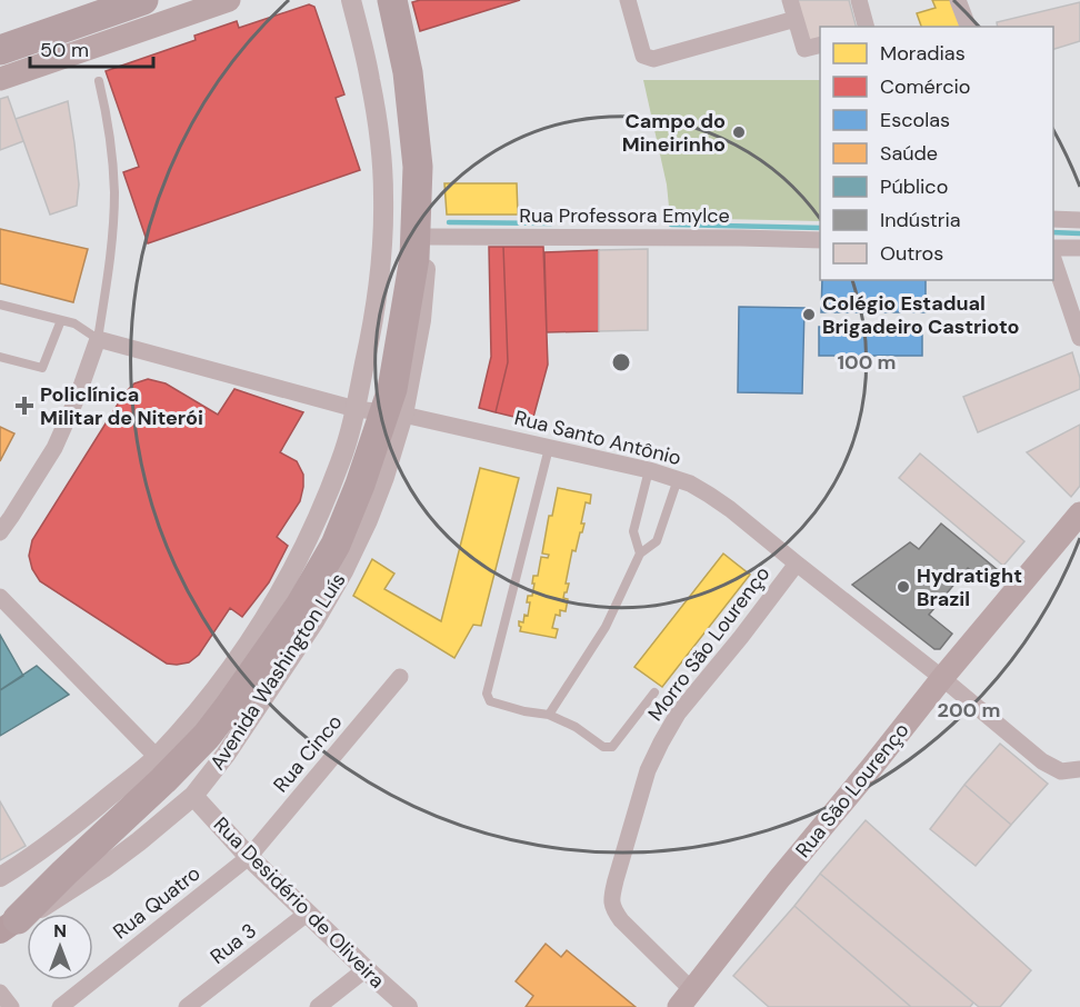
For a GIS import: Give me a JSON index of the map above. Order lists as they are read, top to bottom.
{
  "streets": {
    "main road": ["Rua São Lourenço"],
    "street": [
      "Rua Professora Emylce",
      "Rua Santo Antônio",
      "Morro São Lourenço",
      "Avenida Washington Luís",
      "Rua Cinco",
      "Rua Quatro",
      "Rua Desidério de Oliveira",
      "Rua 3"
    ]
  },
  "crossings": [
    ["Rua Professora Emylce", "Avenida Washington Luís"],
    ["Rua Santo Antônio", "Morro São Lourenço"],
    ["Rua Santo Antônio", "Avenida Washington Luís"],
    ["Rua Santo Antônio", "Rua São Lourenço"],
    ["Morro São Lourenço", "Rua São Lourenço"],
    ["Avenida Washington Luís", "Rua Desidério de Oliveira"],
    ["Rua Cinco", "Rua Quatro"],
    ["Rua Cinco", "Rua Desidério de Oliveira"],
    ["Rua Quatro", "Rua Desidério de Oliveira"],
    ["Rua Desidério de Oliveira", "Rua 3"]
  ],
  "places": {
    "other": ["Campo do Mineirinho", "Colégio Estadual Brigadeiro Castrioto", "Hydratight Brazil"],
    "health": ["Policlínica Militar de Niterói"]
  },
  "legend": [
    "Moradias",
    "Comércio",
    "Escolas",
    "Saúde",
    "Público",
    "Indústria",
    "Outros"
  ],
  "scale_bar": "50 m",
  "north": "top",
  "rings": ["100 m", "200 m"]
}
